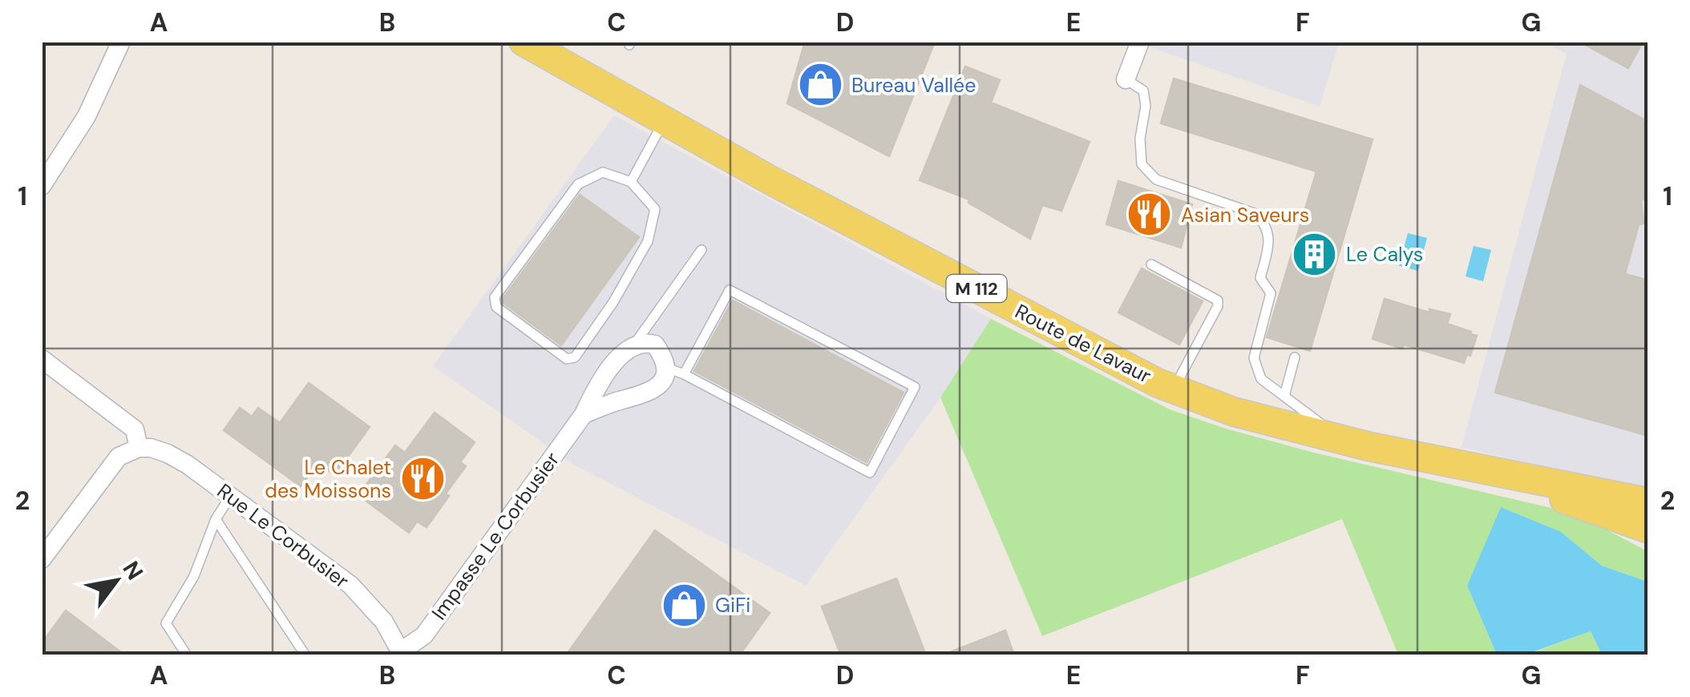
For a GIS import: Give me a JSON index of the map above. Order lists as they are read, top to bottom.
{
  "streets": {
    "main road": ["M 112", "Route de Lavaur"],
    "street": ["Rue Le Corbusier", "Impasse Le Corbusier"]
  },
  "crossings": [
    ["Rue Le Corbusier", "Impasse Le Corbusier"]
  ],
  "places": {
    "shop": ["Bureau Vallée", "GiFi"],
    "restaurant": ["Asian Saveurs", "Le Chalet des Moissons"],
    "building": ["Le Calys"]
  },
  "north": "top right",
  "grid": {
    "columns": [
      "A",
      "B",
      "C",
      "D",
      "E",
      "F",
      "G"
    ],
    "rows": ["1", "2"]
  }
}
